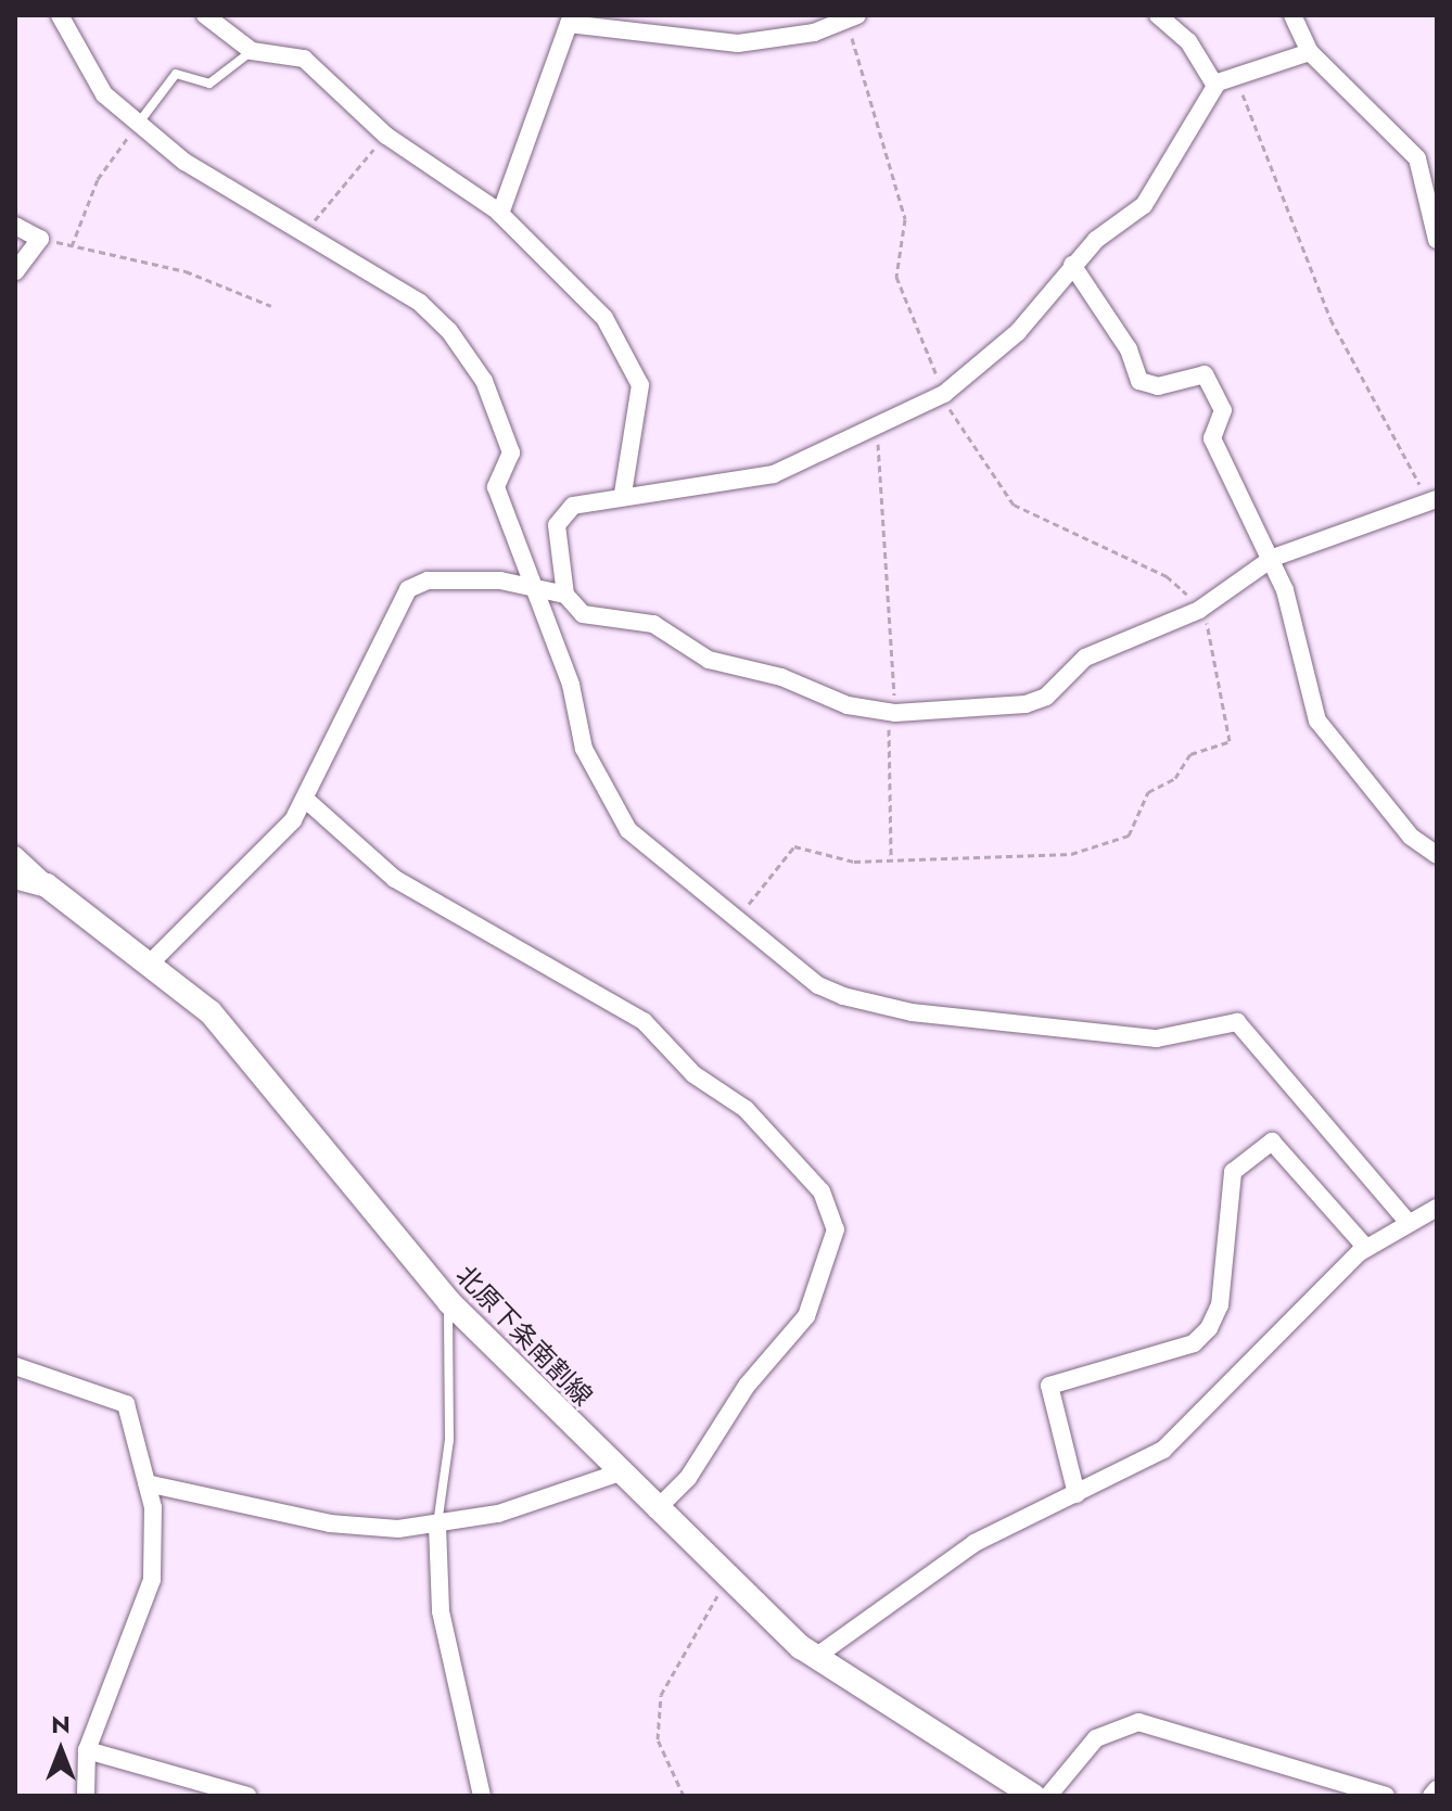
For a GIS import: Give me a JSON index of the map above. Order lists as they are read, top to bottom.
{
  "streets": {
    "main road": ["北原下条南割線"]
  },
  "north": "top"
}
